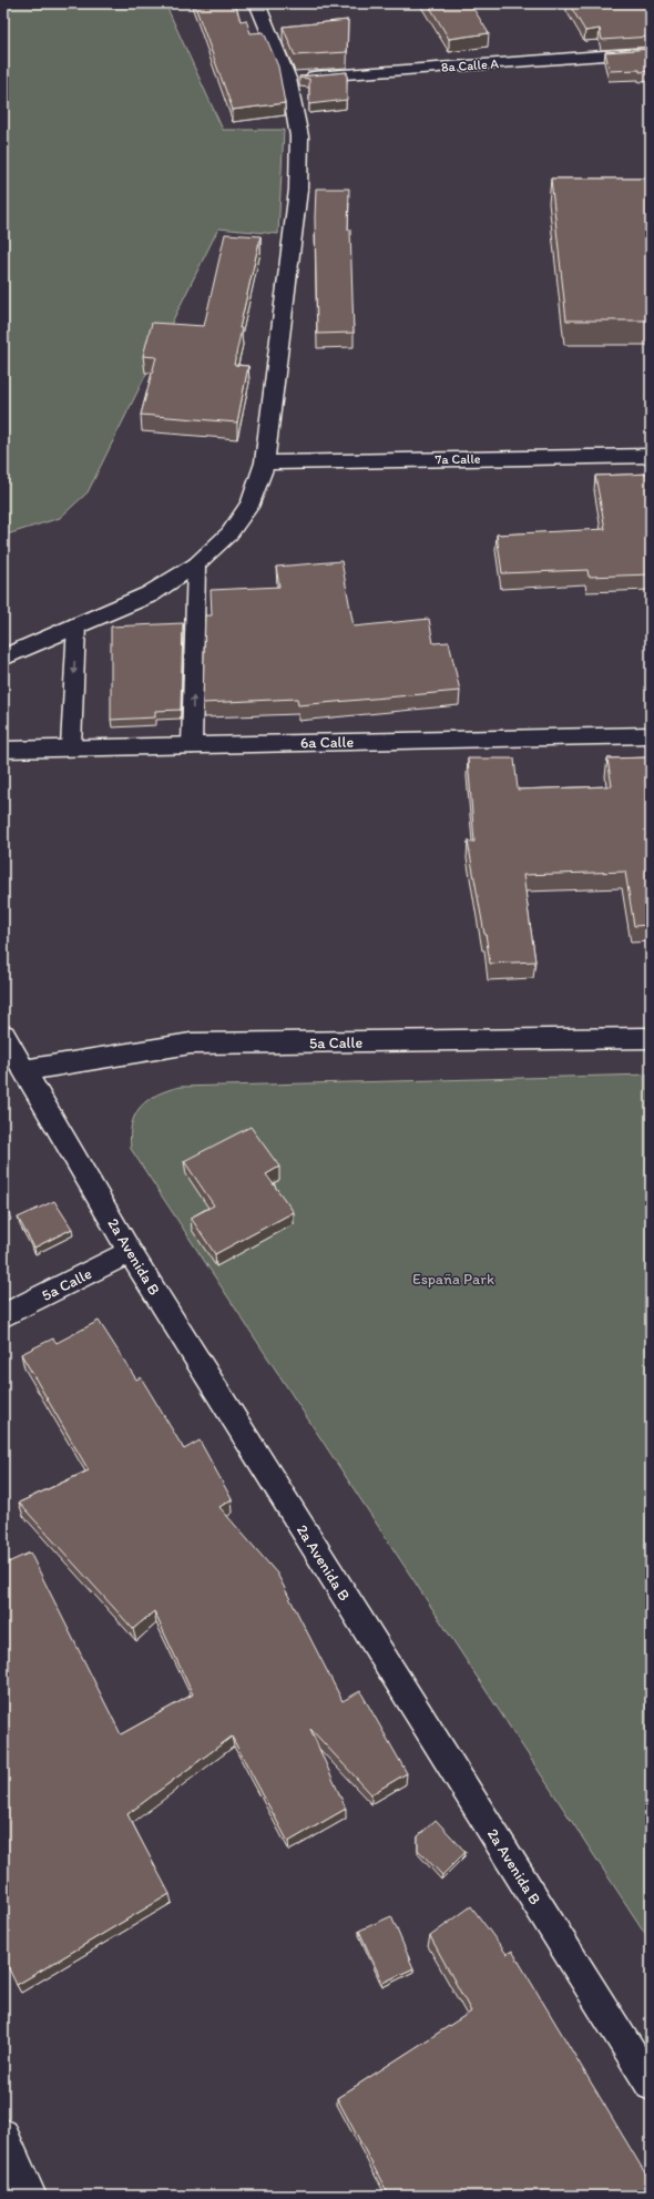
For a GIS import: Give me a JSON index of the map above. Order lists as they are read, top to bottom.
{
  "streets": {
    "street": [
      "8a Calle A",
      "7a Calle",
      "6a Calle",
      "5a Calle",
      "2a Avenida B"
    ]
  },
  "crossings": [
    ["5a Calle", "2a Avenida B"]
  ],
  "parks": ["España Park"]
}
